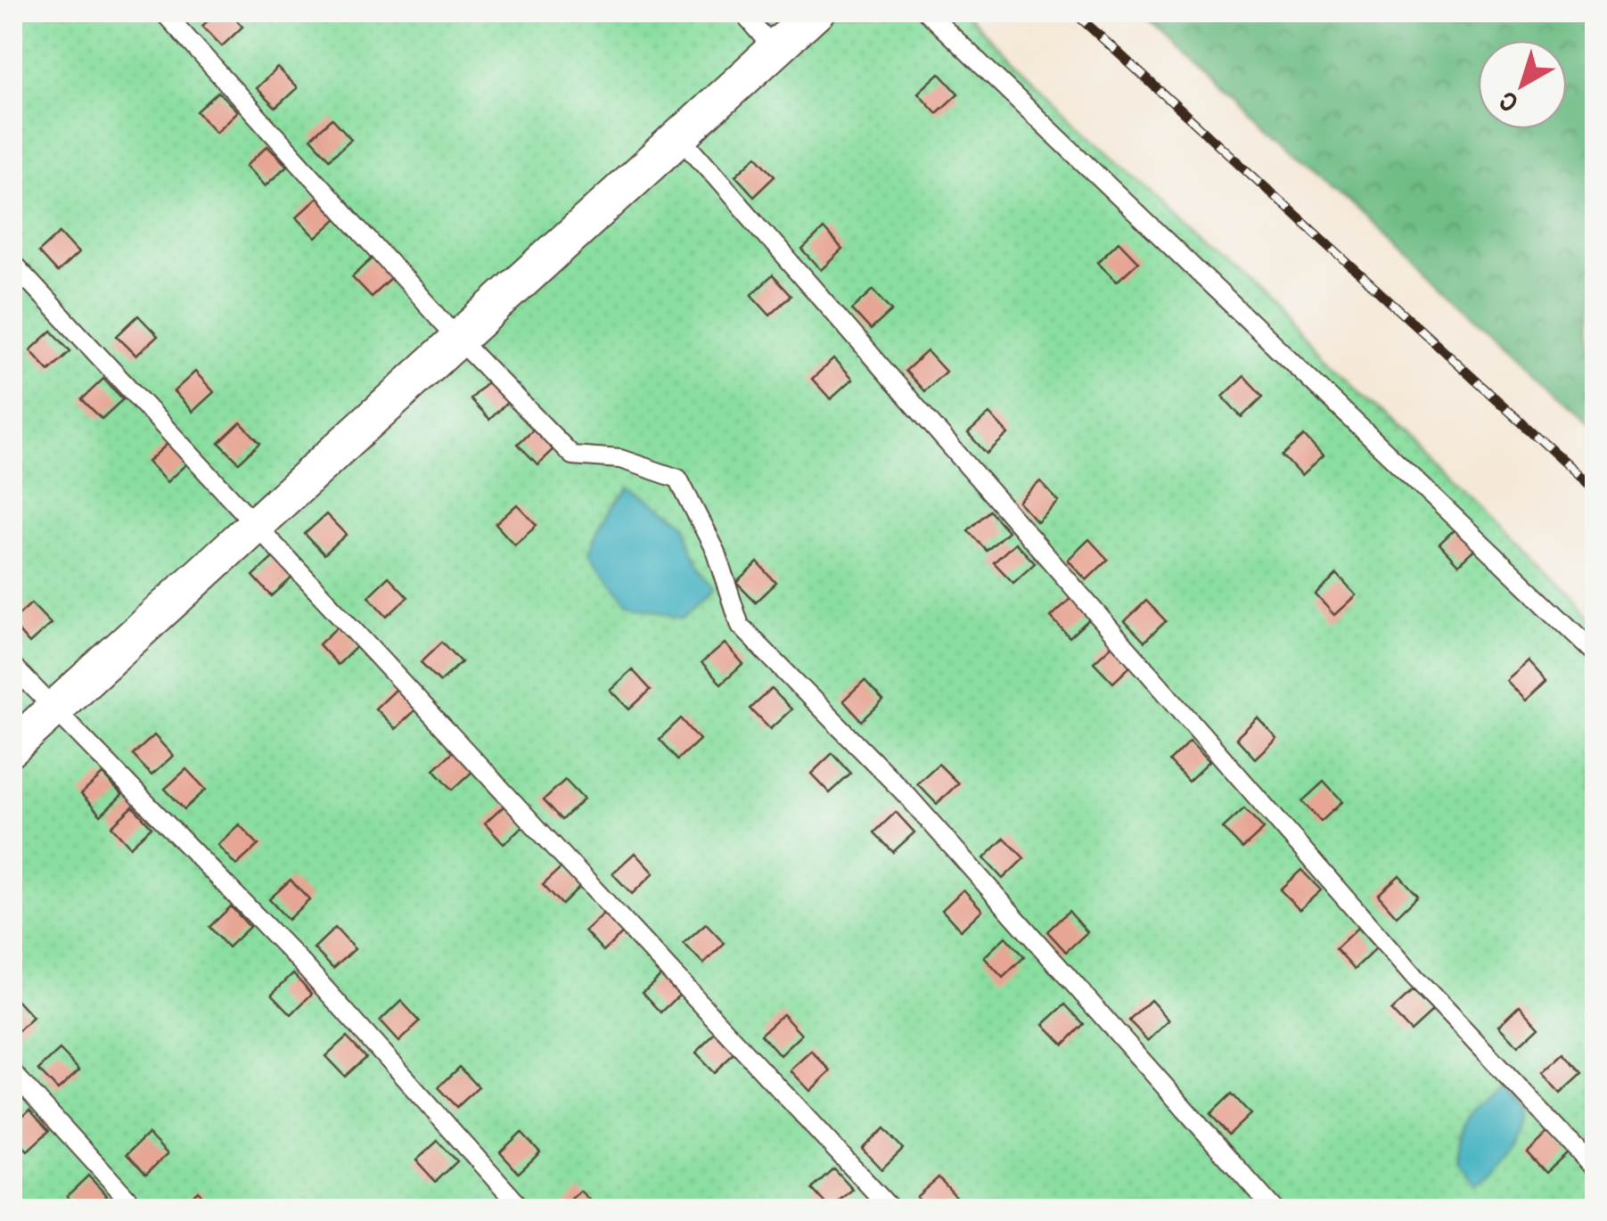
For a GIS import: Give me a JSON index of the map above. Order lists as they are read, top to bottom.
{
  "north": "bottom left"
}
